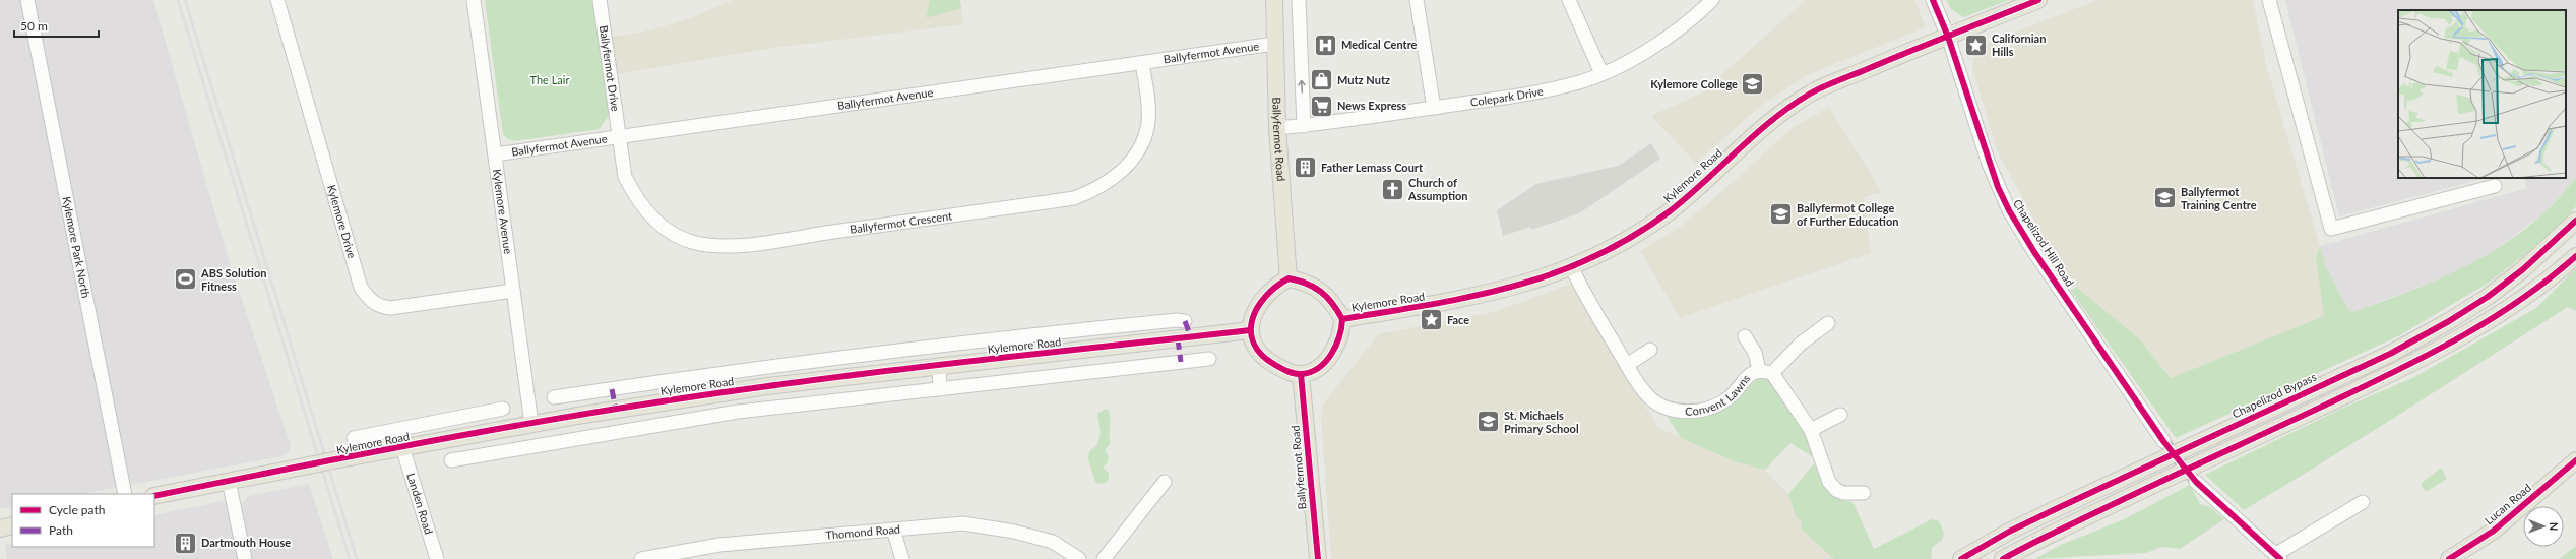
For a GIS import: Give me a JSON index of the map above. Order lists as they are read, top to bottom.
{
  "streets": {
    "main road": [
      "Ballyfermot Road",
      "Kylemore Road",
      "Chapelizod Bypass",
      "Lucan Road"
    ],
    "street": [
      "Ballyfermot Avenue",
      "Ballyfermot Drive",
      "Colepark Drive",
      "Kylemore Avenue",
      "Kylemore Drive",
      "Ballyfermot Crescent",
      "Chapelizod Hill Road",
      "Kylemore Park North",
      "Convent Lawns",
      "Landen Road",
      "Thomond Road"
    ]
  },
  "crossings": [
    ["Ballyfermot Avenue", "Ballyfermot Drive"],
    ["Ballyfermot Avenue", "Ballyfermot Road"],
    ["Ballyfermot Avenue", "Kylemore Avenue"],
    ["Ballyfermot Avenue", "Ballyfermot Crescent"],
    ["Ballyfermot Drive", "Ballyfermot Crescent"],
    ["Colepark Drive", "Ballyfermot Road"],
    ["Ballyfermot Road", "Kylemore Road"],
    ["Kylemore Road", "Kylemore Avenue"],
    ["Kylemore Road", "Chapelizod Hill Road"],
    ["Kylemore Road", "Convent Lawns"],
    ["Kylemore Road", "Landen Road"],
    ["Kylemore Avenue", "Kylemore Drive"]
  ],
  "parks": ["The Lair"],
  "places": {
    "hospital": ["Medical Centre"],
    "place": ["Californian Hills", "Face"],
    "shop": ["Mutz Nutz"],
    "school or university": [
      "Kylemore College",
      "Ballyfermot Training Centre",
      "Ballyfermot College of Further Education",
      "St. Michaels Primary School"
    ],
    "supermarket": ["News Express"],
    "building": ["Father Lemass Court", "Dartmouth House"],
    "church": ["Church of Assumption"],
    "sports": ["ABS Solution Fitness"]
  },
  "legend": ["Cycle path", "Path"],
  "scale_bar": "50 m",
  "north": "right"
}
